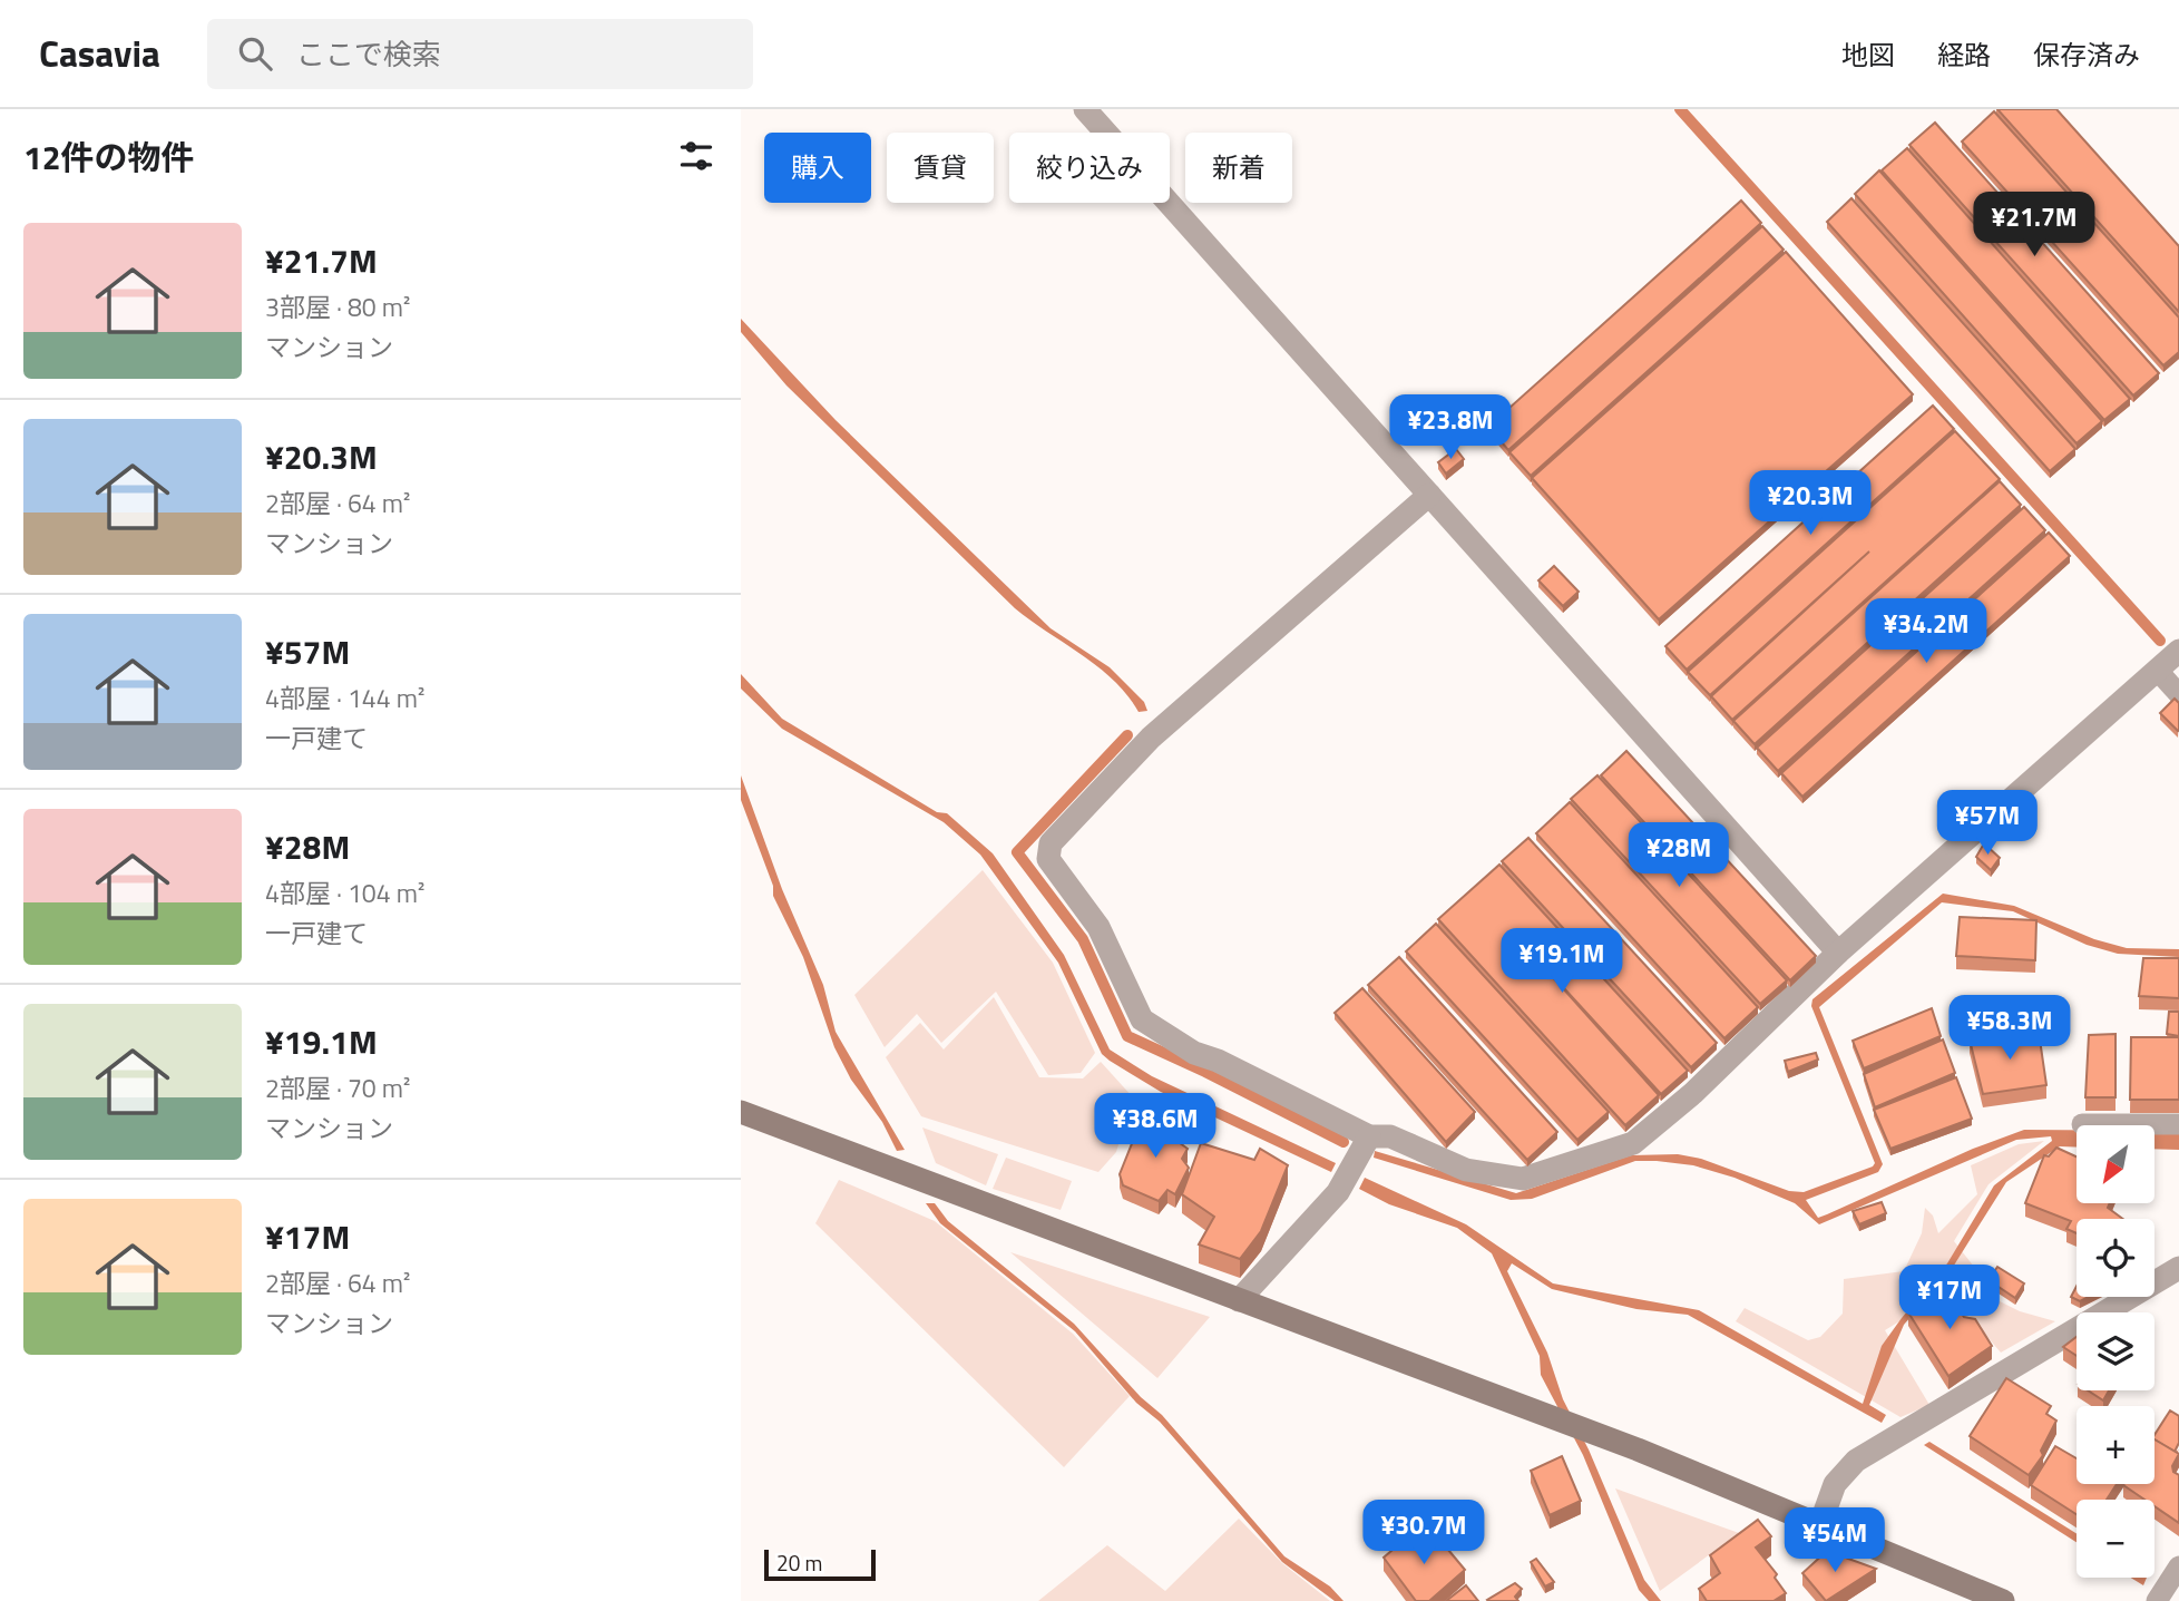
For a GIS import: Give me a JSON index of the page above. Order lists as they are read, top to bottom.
{
  "scale_bar": "20 m",
  "north": "bottom left",
  "page": {
    "header": "Casavia",
    "search": "ここで検索",
    "nav": ["地図", "経路", "保存済み"],
    "heading": "12件の物件",
    "chip": [
      "購入",
      "賃貸",
      "絞り込み",
      "新着"
    ],
    "price": [
      "¥21.7M",
      "¥23.8M",
      "¥20.3M",
      "¥34.2M",
      "¥57M",
      "¥28M",
      "¥19.1M",
      "¥58.3M",
      "¥38.6M",
      "¥17M",
      "¥30.7M",
      "¥54M"
    ],
    "list": [
      {
        "name": "¥21.7M",
        "note": "3部屋 · 80 m² · マンション"
      },
      {
        "name": "¥20.3M",
        "note": "2部屋 · 64 m² · マンション"
      },
      {
        "name": "¥57M",
        "note": "4部屋 · 144 m² · 一戸建て"
      },
      {
        "name": "¥28M",
        "note": "4部屋 · 104 m² · 一戸建て"
      },
      {
        "name": "¥19.1M",
        "note": "2部屋 · 70 m² · マンション"
      },
      {
        "name": "¥17M",
        "note": "2部屋 · 64 m² · マンション"
      }
    ],
    "map_buttons": ["+", "−"],
    "scale": "20 m"
  }
}
